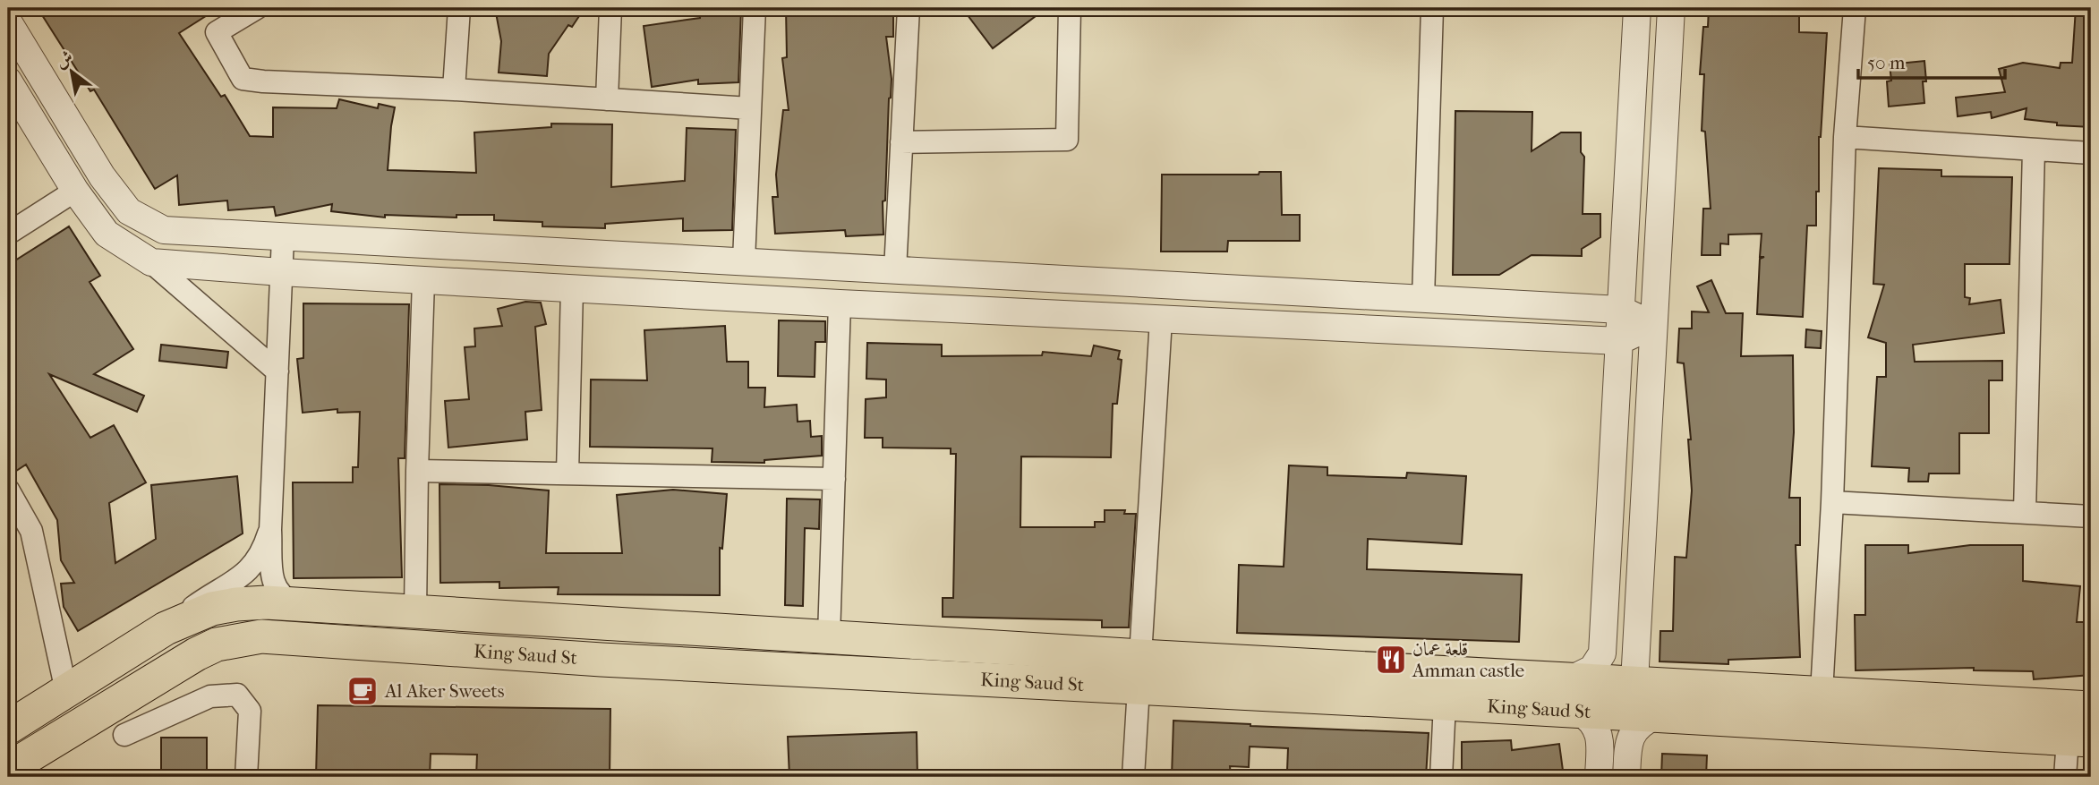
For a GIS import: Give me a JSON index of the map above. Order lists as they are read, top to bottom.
{
  "streets": {
    "main road": ["King Saud St"]
  },
  "places": {
    "restaurant": ["قلعة عمان Amman castle"],
    "cafe": ["Al Aker Sweets"]
  },
  "scale_bar": "50 m",
  "north": "top left"
}
